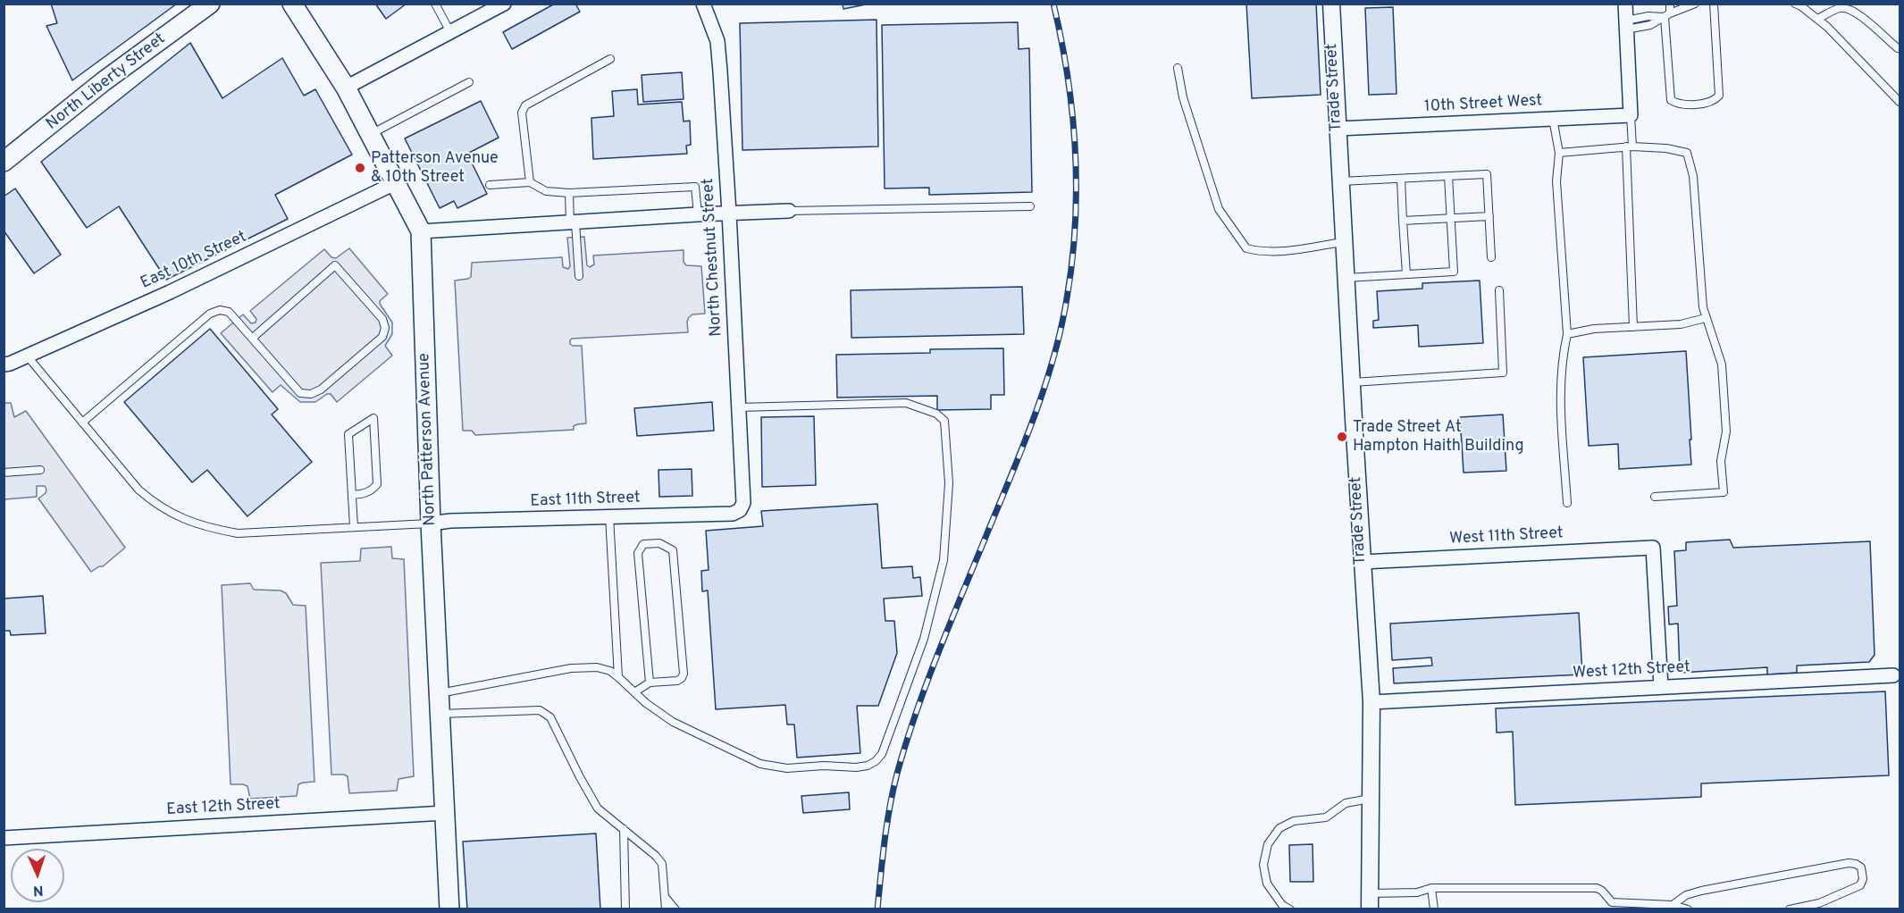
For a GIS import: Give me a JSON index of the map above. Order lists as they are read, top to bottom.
{
  "streets": {
    "main road": ["North Liberty Street", "North Patterson Avenue"],
    "street": [
      "Trade Street",
      "10th Street West",
      "North Chestnut Street",
      "East 10th Street",
      "East 11th Street",
      "West 11th Street",
      "West 12th Street",
      "East 12th Street"
    ]
  },
  "crossings": [
    ["Trade Street", "10th Street West"],
    ["Trade Street", "West 11th Street"],
    ["Trade Street", "West 12th Street"],
    ["North Chestnut Street", "East 11th Street"],
    ["East 10th Street", "North Patterson Avenue"],
    ["North Patterson Avenue", "East 11th Street"],
    ["North Patterson Avenue", "East 12th Street"],
    ["West 11th Street", "West 12th Street"]
  ],
  "places": ["Patterson Avenue & 10th Street", "Trade Street At Hampton Haith Building"],
  "north": "bottom"
}
